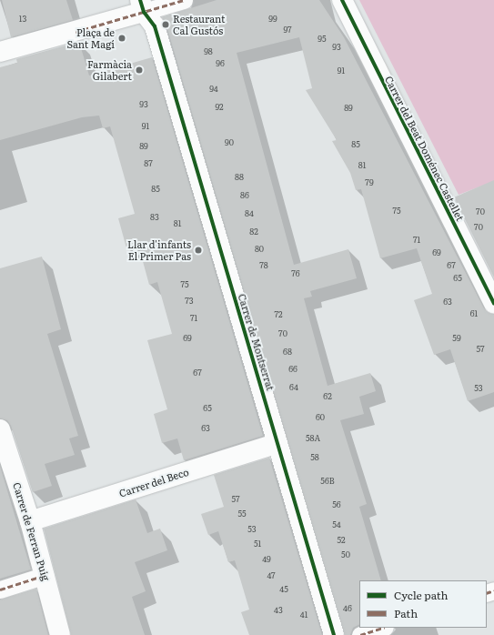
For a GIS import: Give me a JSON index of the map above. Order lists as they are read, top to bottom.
{
  "streets": {
    "street": [
      "Carrer del Beat Doménec Castellet",
      "Carrer de Montserrat",
      "Carrer del Beco",
      "Carrer de Ferran Puig"
    ]
  },
  "crossings": [
    ["Carrer de Montserrat", "Carrer del Beco"],
    ["Carrer del Beco", "Carrer de Ferran Puig"]
  ],
  "places": [
    "Restaurant Cal Gustós",
    "Plaça de Sant Magí",
    "Farmàcia Gilabert",
    "Llar d'infants El Primer Pas"
  ],
  "house_numbers": [
    "13",
    "99",
    "97",
    "95",
    "93",
    "98",
    "96",
    "91",
    "94",
    "93",
    "92",
    "89",
    "91",
    "90",
    "85",
    "89",
    "87",
    "81",
    "88",
    "79",
    "85",
    "86",
    "75",
    "70",
    "84",
    "83",
    "81",
    "70",
    "82",
    "71",
    "80",
    "69",
    "78",
    "67",
    "76",
    "65",
    "75",
    "73",
    "63",
    "61",
    "72",
    "71",
    "70",
    "69",
    "59",
    "57",
    "68",
    "66",
    "67",
    "64",
    "53",
    "62",
    "65",
    "60",
    "63",
    "58A",
    "58",
    "56B",
    "57",
    "56",
    "55",
    "54",
    "53",
    "52",
    "51",
    "50",
    "49",
    "47",
    "45",
    "46",
    "43",
    "41"
  ],
  "legend": ["Cycle path", "Path"]
}
